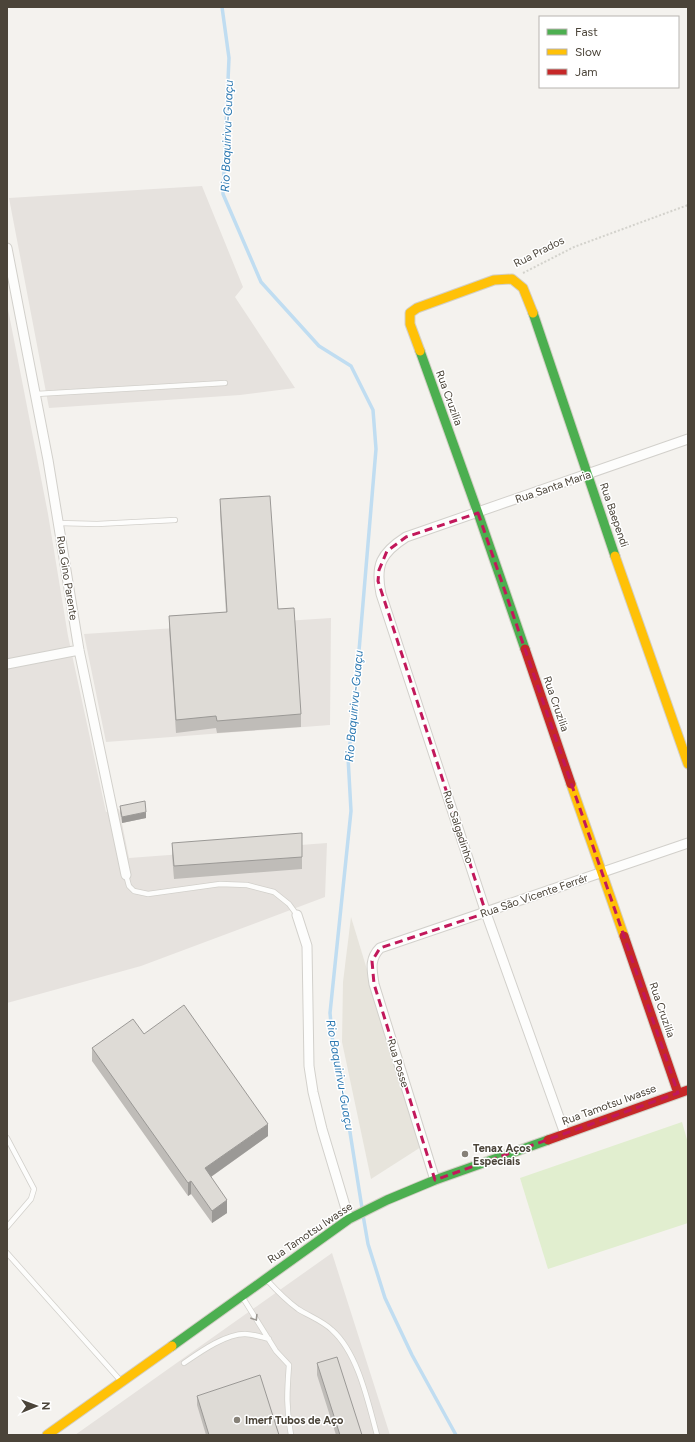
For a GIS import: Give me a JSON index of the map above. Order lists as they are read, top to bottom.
{
  "streets": {
    "street": [
      "Rua Prados",
      "Rua Cruzilia",
      "Rua Santa Maria",
      "Rua Baependi",
      "Rua Gino Parente",
      "Rua Salgadinho",
      "Rua São Vicente Ferrér",
      "Rua Posse",
      "Rua Tamotsu Iwasse"
    ]
  },
  "crossings": [
    ["Rua Prados", "Rua Cruzilia"],
    ["Rua Prados", "Rua Baependi"],
    ["Rua Cruzilia", "Rua Santa Maria"],
    ["Rua Cruzilia", "Rua São Vicente Ferrér"],
    ["Rua Cruzilia", "Rua Tamotsu Iwasse"],
    ["Rua Santa Maria", "Rua Baependi"],
    ["Rua Santa Maria", "Rua Salgadinho"],
    ["Rua Salgadinho", "Rua São Vicente Ferrér"],
    ["Rua Salgadinho", "Rua Tamotsu Iwasse"],
    ["Rua São Vicente Ferrér", "Rua Posse"],
    ["Rua Posse", "Rua Tamotsu Iwasse"]
  ],
  "water": ["Rio Baquirivu-Guaçu"],
  "places": ["Tenax Aços Especiais", "Imerf Tubos de Aço"],
  "legend": ["Fast", "Slow", "Jam"],
  "north": "right"
}
